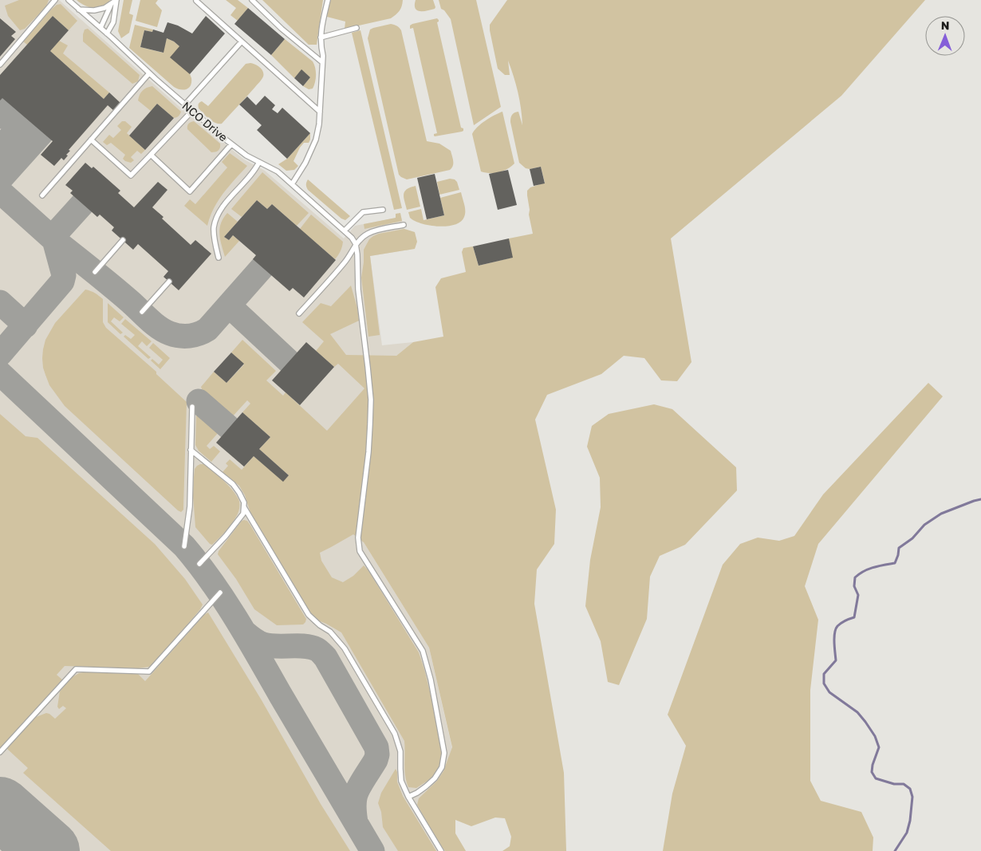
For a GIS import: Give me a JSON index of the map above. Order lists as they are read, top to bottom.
{
  "streets": {
    "lane": ["NCO Drive"]
  },
  "north": "top"
}
